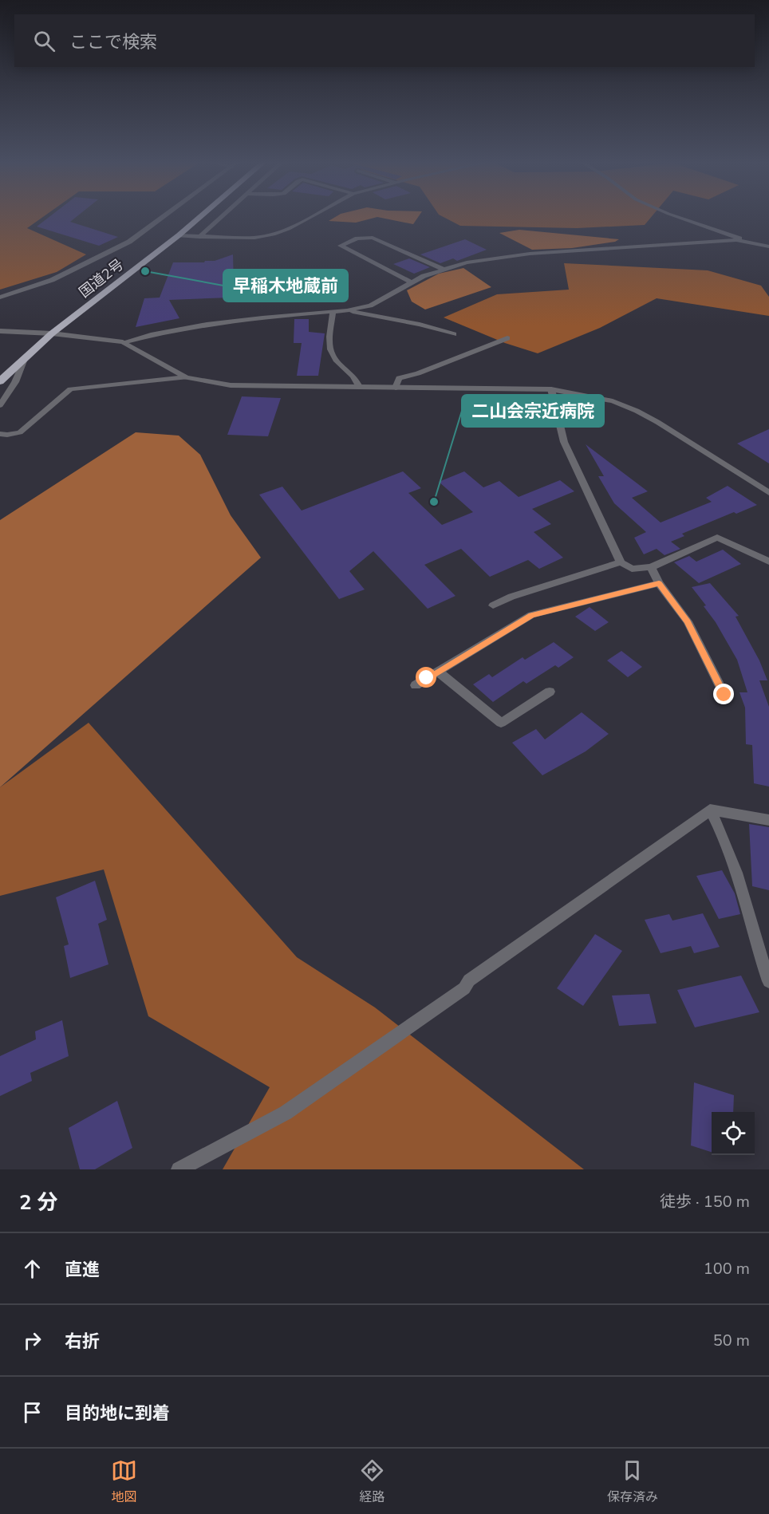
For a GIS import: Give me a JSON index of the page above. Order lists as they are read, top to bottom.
{
  "streets": {
    "highway": ["国道2号"]
  },
  "places": ["早稲木地蔵前", "二山会宗近病院"],
  "page": {
    "search": "ここで検索",
    "heading": ["2 分", "徒歩 · 150 m"],
    "list": [
      ["直進", "100 m"],
      ["右折", "50 m"],
      "目的地に到着"
    ],
    "nav": ["地図", "経路", "保存済み"]
  }
}
